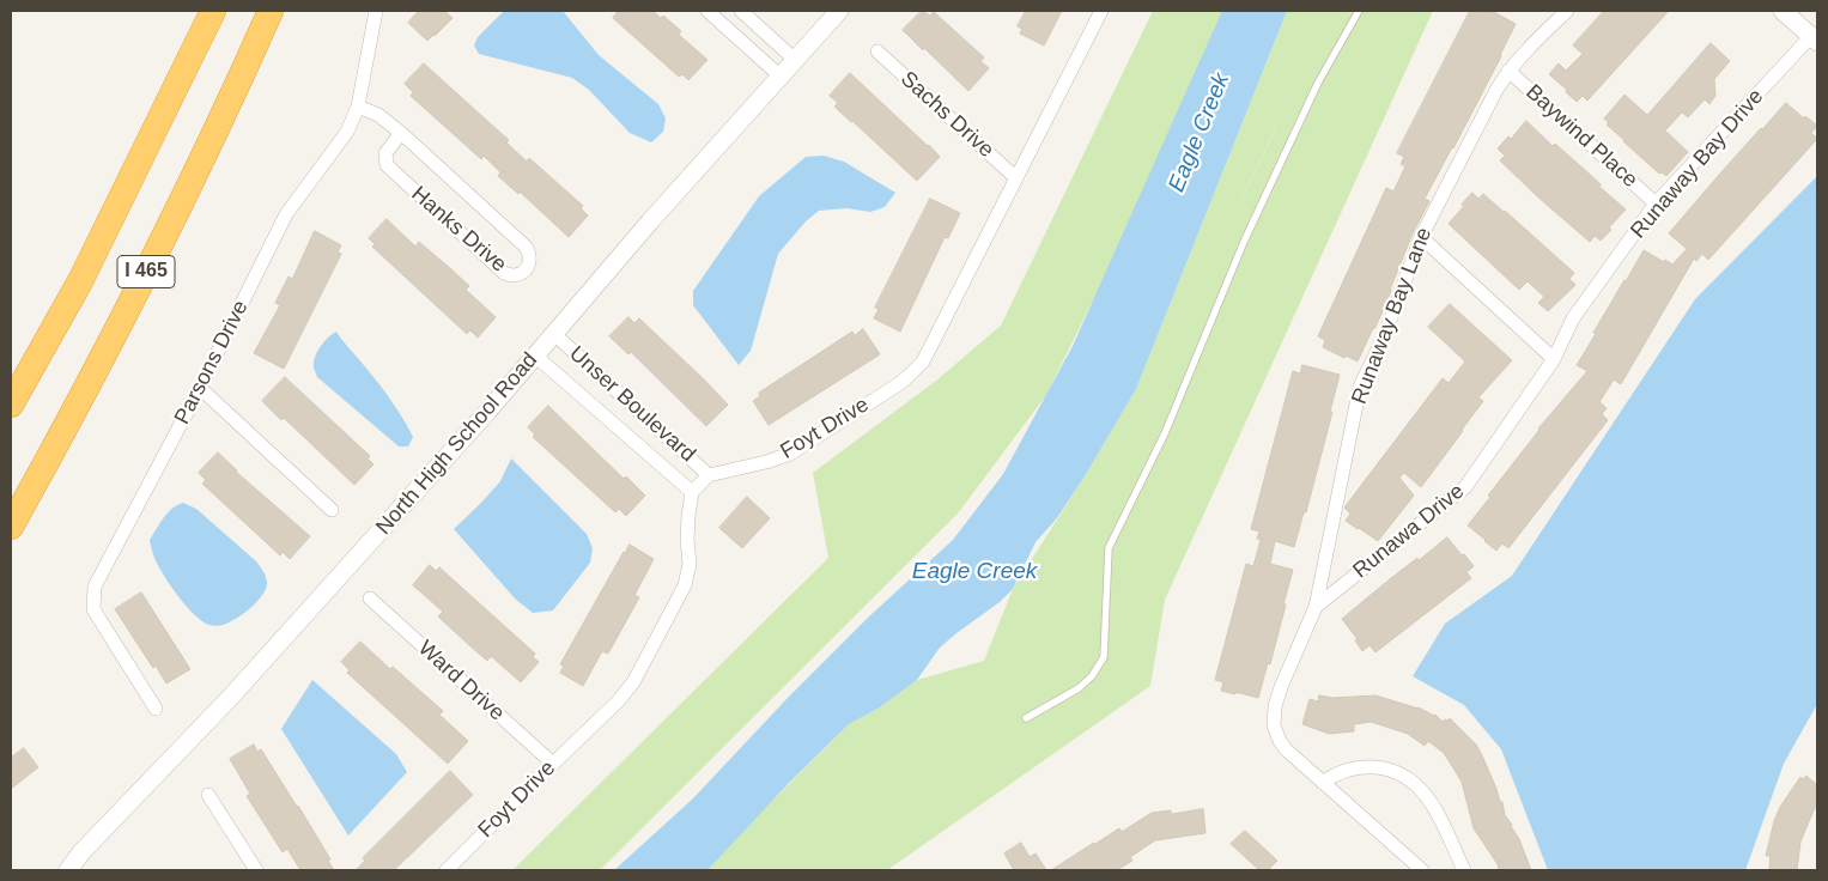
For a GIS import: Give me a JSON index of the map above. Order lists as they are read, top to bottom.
{
  "streets": {
    "highway": ["I 465"],
    "street": [
      "Sachs Drive",
      "Baywind Place",
      "Runaway Bay Drive",
      "Hanks Drive",
      "Runaway Bay Lane",
      "Parsons Drive",
      "Unser Boulevard",
      "Foyt Drive",
      "North High School Road",
      "Runawa Drive",
      "Ward Drive"
    ]
  },
  "crossings": [
    ["Sachs Drive", "Foyt Drive"],
    ["Baywind Place", "Runaway Bay Drive"],
    ["Baywind Place", "Runaway Bay Lane"],
    ["Runaway Bay Drive", "Runawa Drive"],
    ["Hanks Drive", "Parsons Drive"],
    ["Runaway Bay Lane", "Runawa Drive"],
    ["Unser Boulevard", "Foyt Drive"],
    ["Unser Boulevard", "North High School Road"],
    ["Foyt Drive", "Ward Drive"]
  ],
  "water": ["Eagle Creek"]
}
